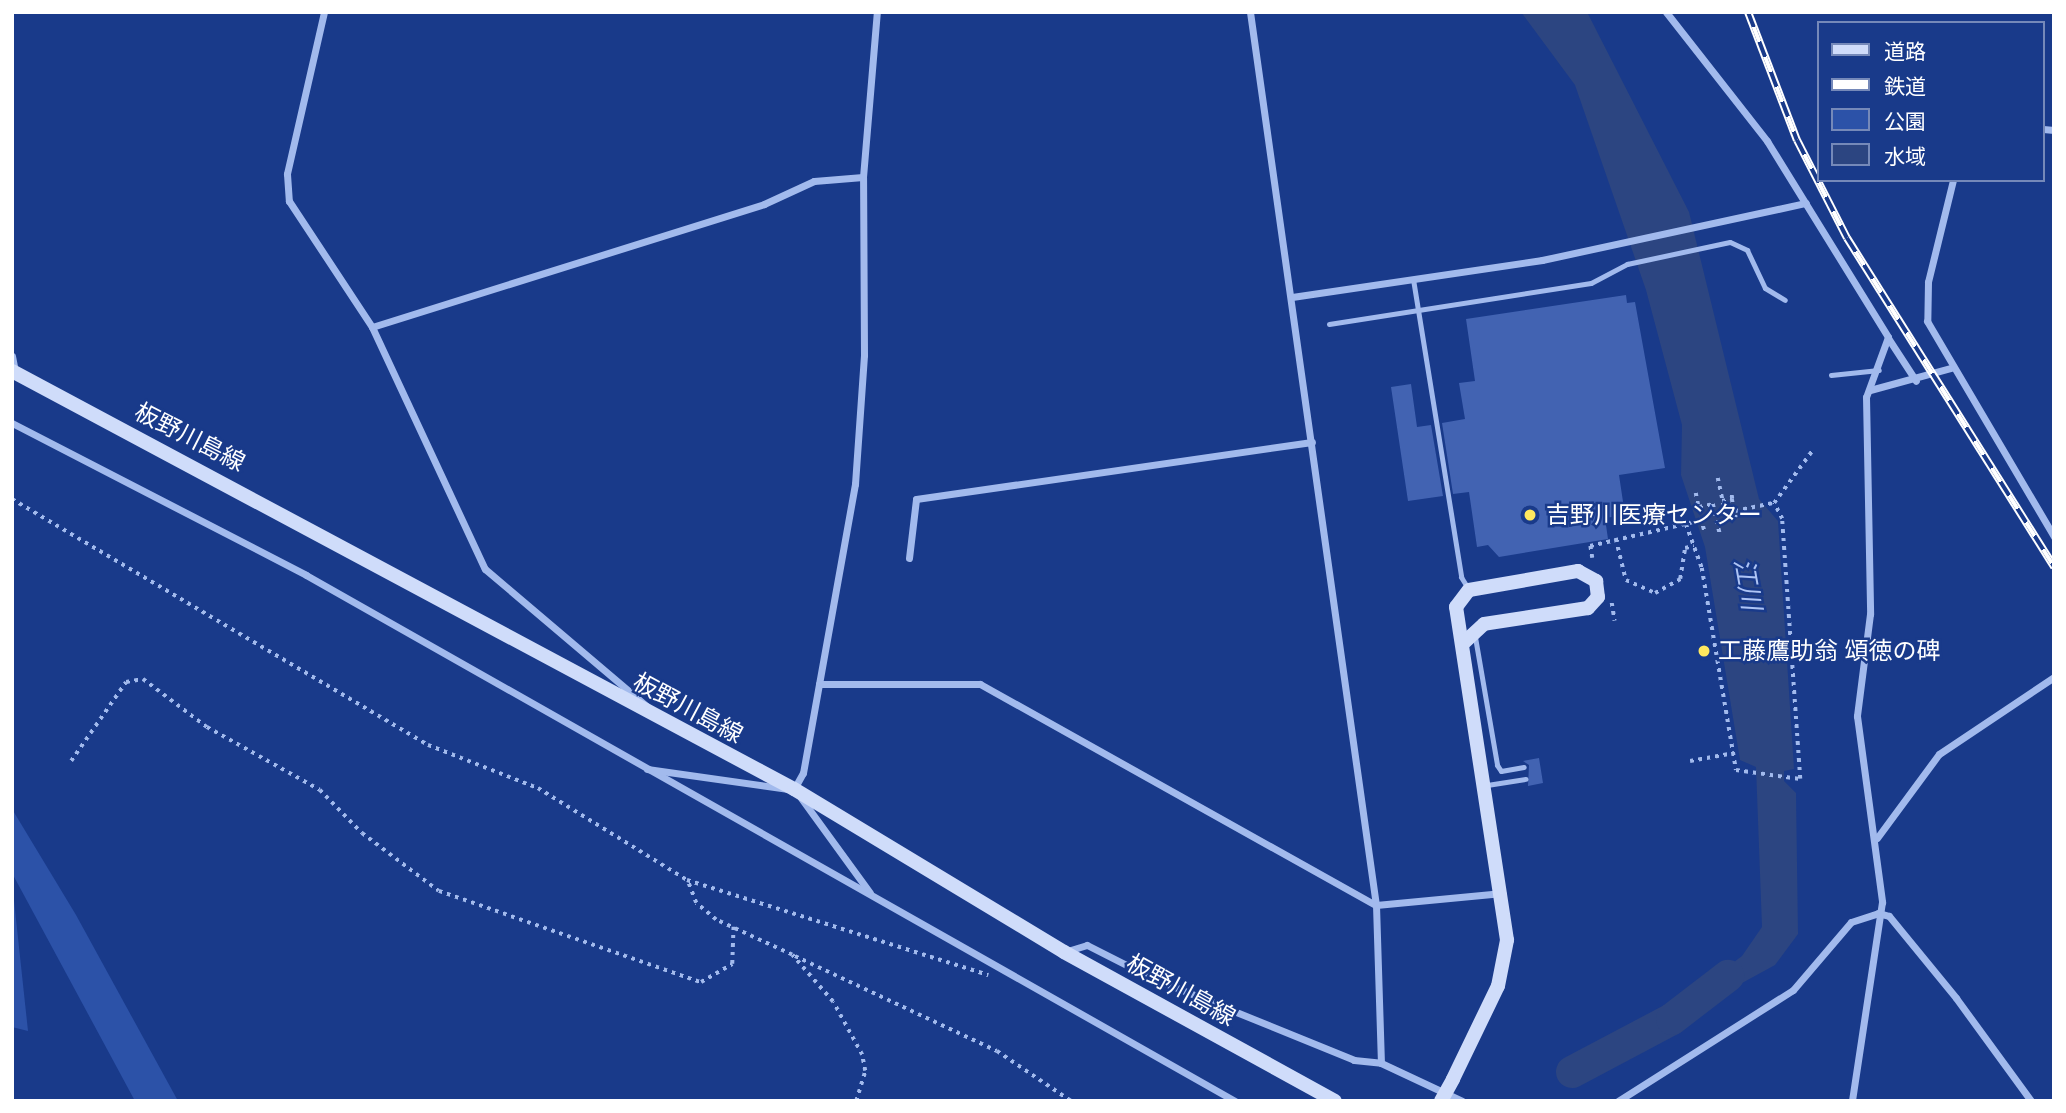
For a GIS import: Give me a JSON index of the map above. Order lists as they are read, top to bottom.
{
  "streets": {
    "main road": ["板野川島線"]
  },
  "water": ["江川"],
  "places": ["吉野川医療センター", "工藤鷹助翁 頌徳の碑"],
  "legend": [
    "道路",
    "鉄道",
    "公園",
    "水域"
  ]
}
